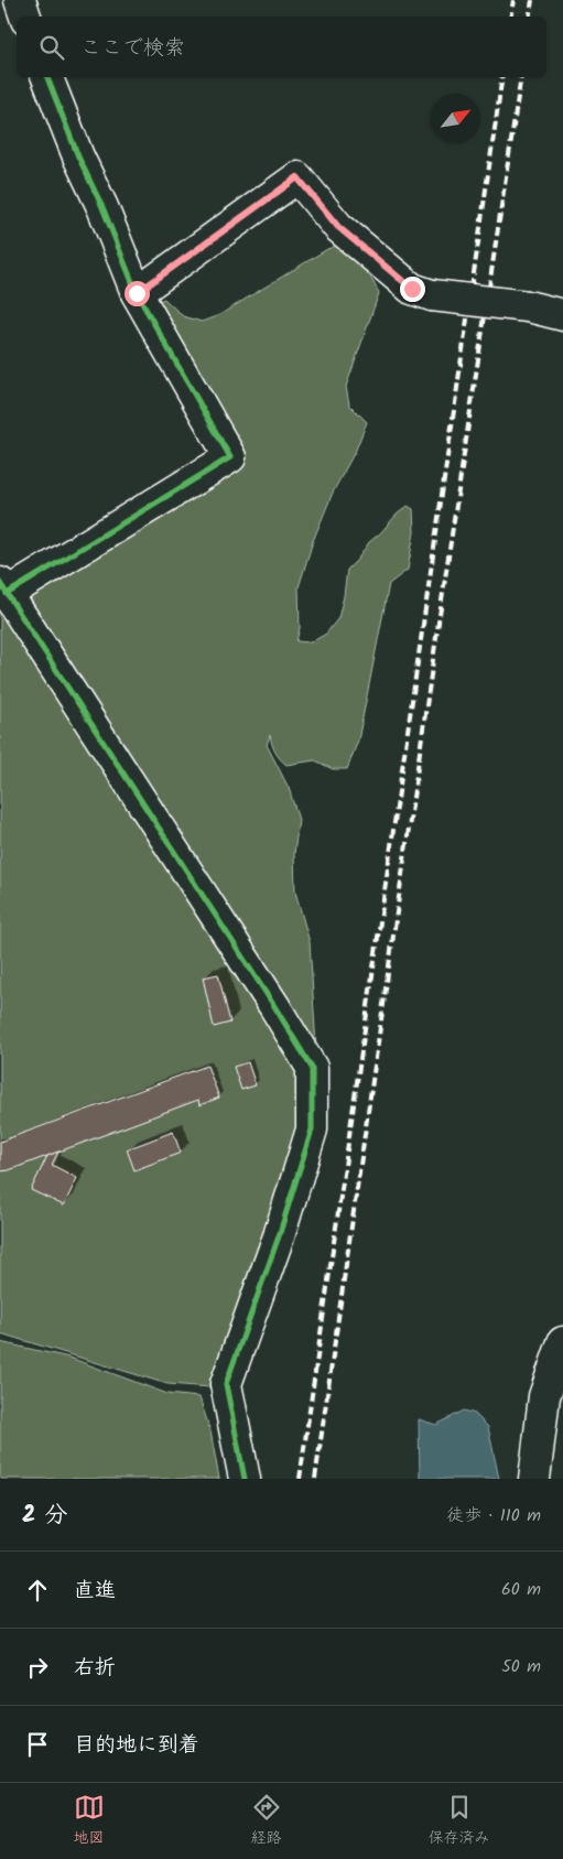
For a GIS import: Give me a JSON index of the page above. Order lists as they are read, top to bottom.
{
  "north": "top right",
  "page": {
    "search": "ここで検索",
    "heading": ["2 分", "徒歩 · 110 m"],
    "list": [
      ["直進", "60 m"],
      ["右折", "50 m"],
      "目的地に到着"
    ],
    "nav": ["地図", "経路", "保存済み"]
  }
}
